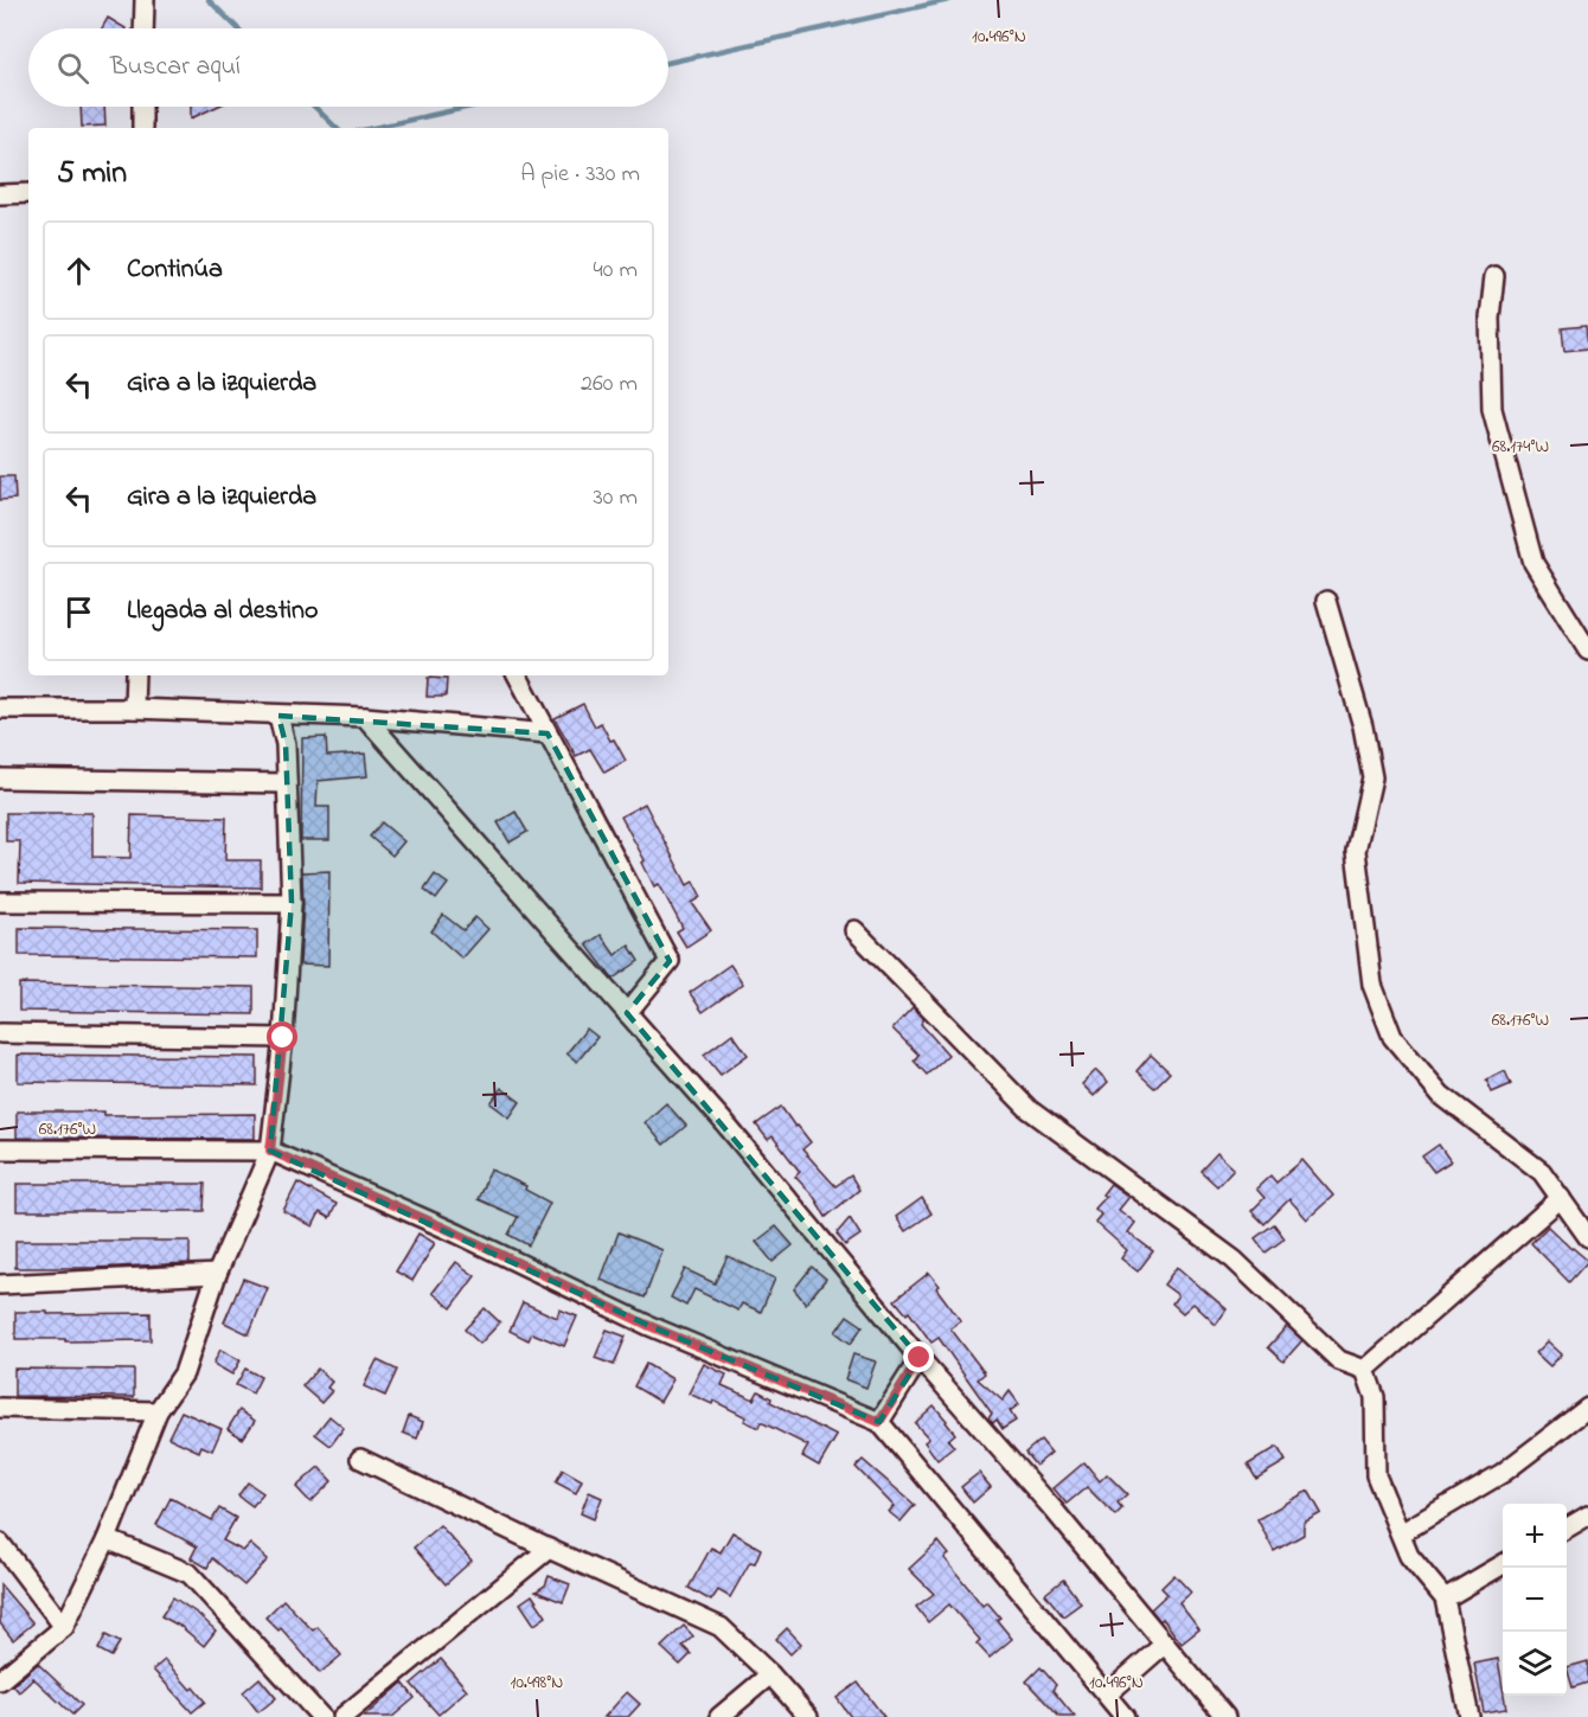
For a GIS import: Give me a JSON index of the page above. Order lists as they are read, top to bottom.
{
  "page": {
    "search": "Buscar aquí",
    "heading": ["5 min", "A pie · 330 m"],
    "list": [
      ["Continúa", "40 m"],
      ["Gira a la izquierda", "260 m"],
      ["Gira a la izquierda", "30 m"],
      "Llegada al destino"
    ],
    "map_buttons": ["+", "−"]
  },
  "coordinates": [
    "10.496°N",
    "68.174°W",
    "68.176°W",
    "10.498°N"
  ]
}
